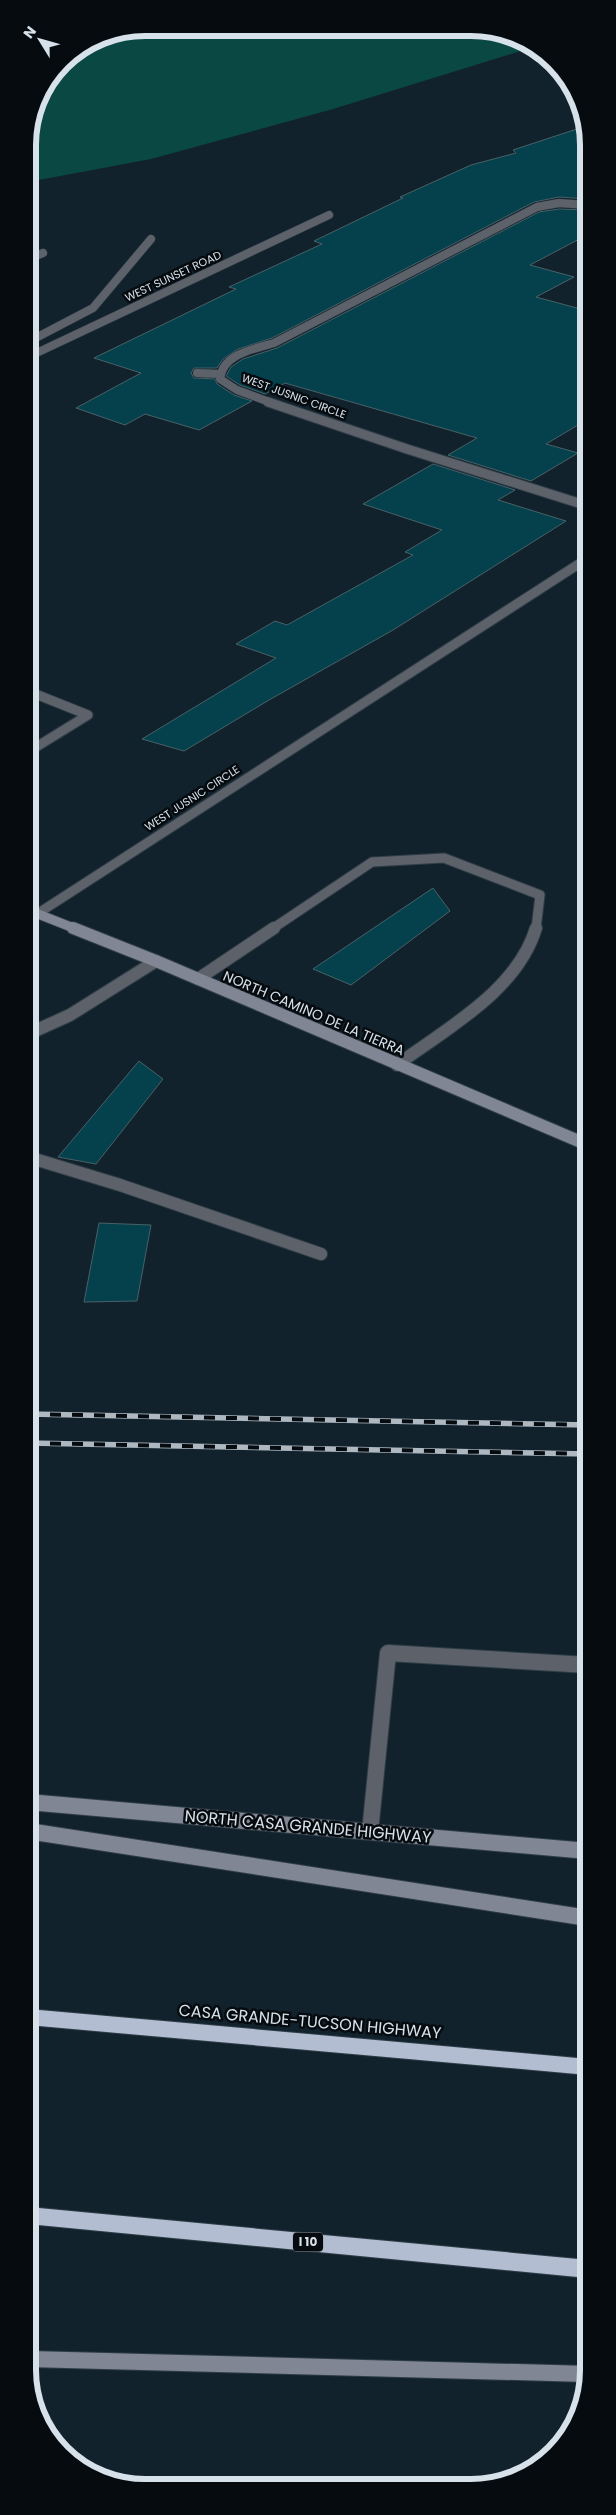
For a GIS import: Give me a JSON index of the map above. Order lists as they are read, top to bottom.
{
  "streets": {
    "highway": ["CASA GRANDE-TUCSON HIGHWAY", "I 10"],
    "main road": ["NORTH CAMINO DE LA TIERRA", "NORTH CASA GRANDE HIGHWAY"],
    "street": ["WEST SUNSET ROAD", "WEST JUSNIC CIRCLE"]
  },
  "north": "top left"
}
